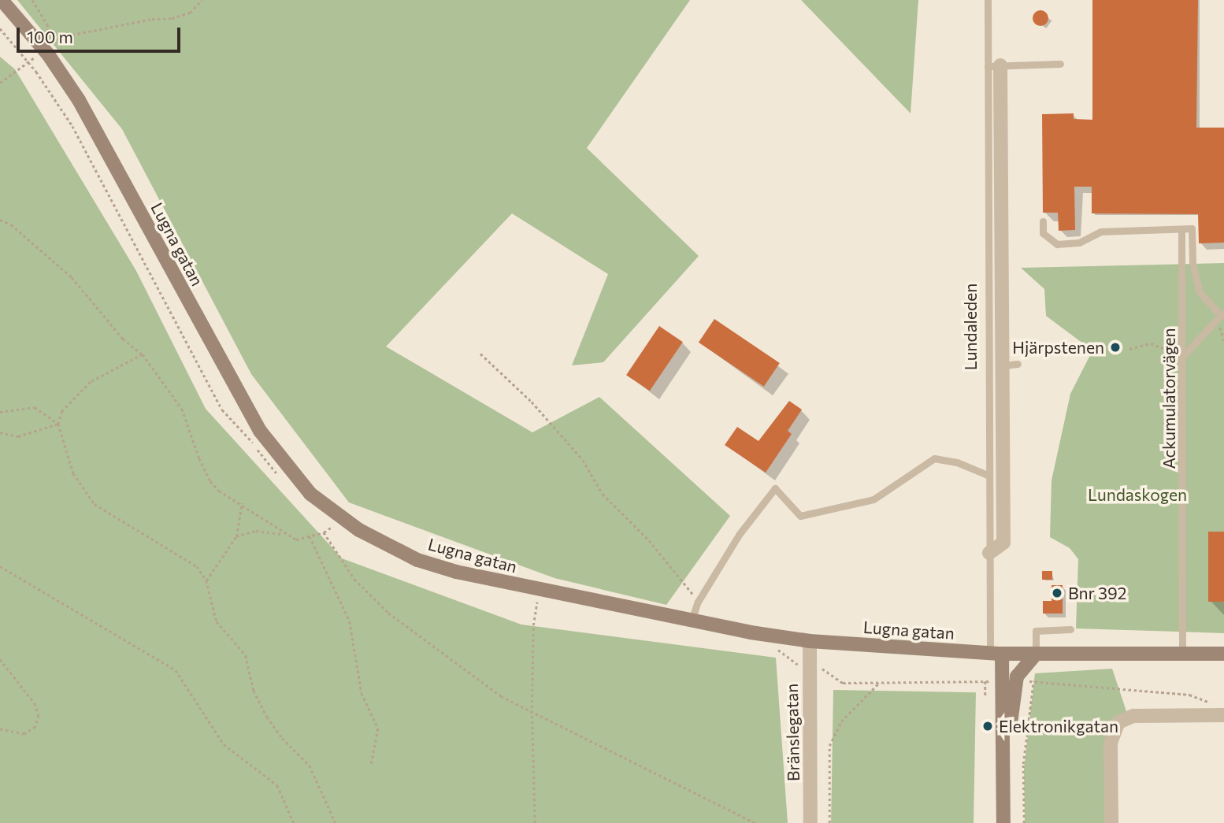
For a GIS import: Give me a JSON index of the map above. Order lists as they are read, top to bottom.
{
  "streets": {
    "main road": ["Lugna gatan", "Lundaleden"],
    "street": ["Bränslegatan"],
    "lane": ["Ackumulatorvägen"]
  },
  "crossings": [
    ["Lugna gatan", "Lundaleden"],
    ["Lugna gatan", "Ackumulatorvägen"],
    ["Lugna gatan", "Bränslegatan"]
  ],
  "parks": ["Lundaskogen"],
  "places": ["Hjärpstenen", "Bnr 392", "Elektronikgatan"],
  "scale_bar": "100 m"
}
